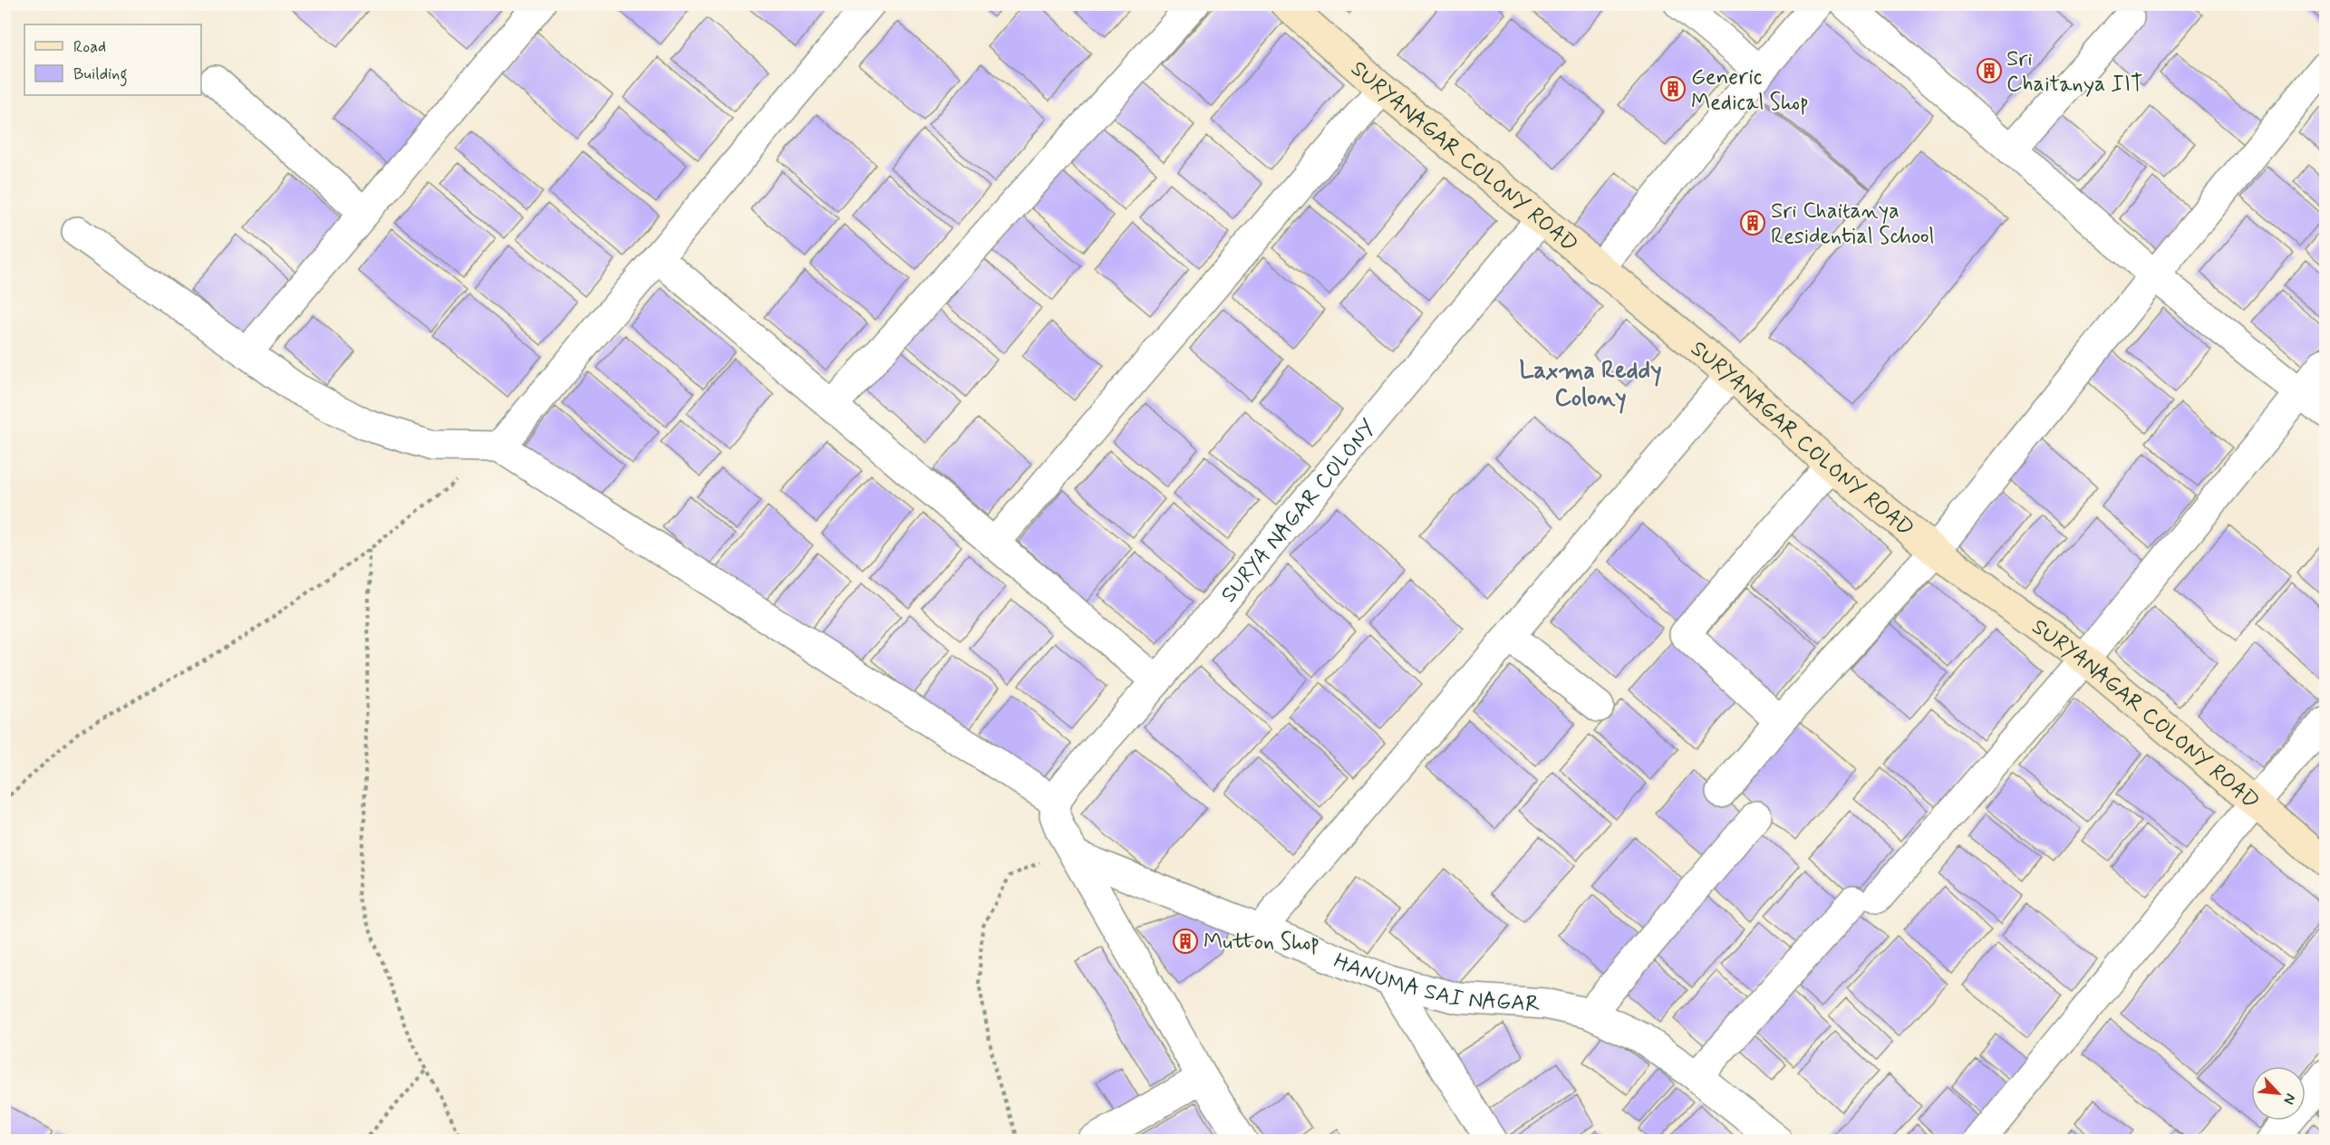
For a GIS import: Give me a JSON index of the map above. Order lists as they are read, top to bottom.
{
  "streets": {
    "main road": ["SURYANAGAR COLONY ROAD"],
    "street": ["SURYA NAGAR COLONY", "HANUMA SAI NAGAR"]
  },
  "crossings": [
    ["SURYANAGAR COLONY ROAD", "SURYA NAGAR COLONY"]
  ],
  "districts": ["Laxma Reddy Colony"],
  "places": {
    "building": [
      "Sri Chaitanya IIT",
      "Generic Medical Shop",
      "Sri Chaitanya Residential School",
      "Mutton Shop"
    ]
  },
  "legend": ["Road", "Building"],
  "north": "bottom right"
}
